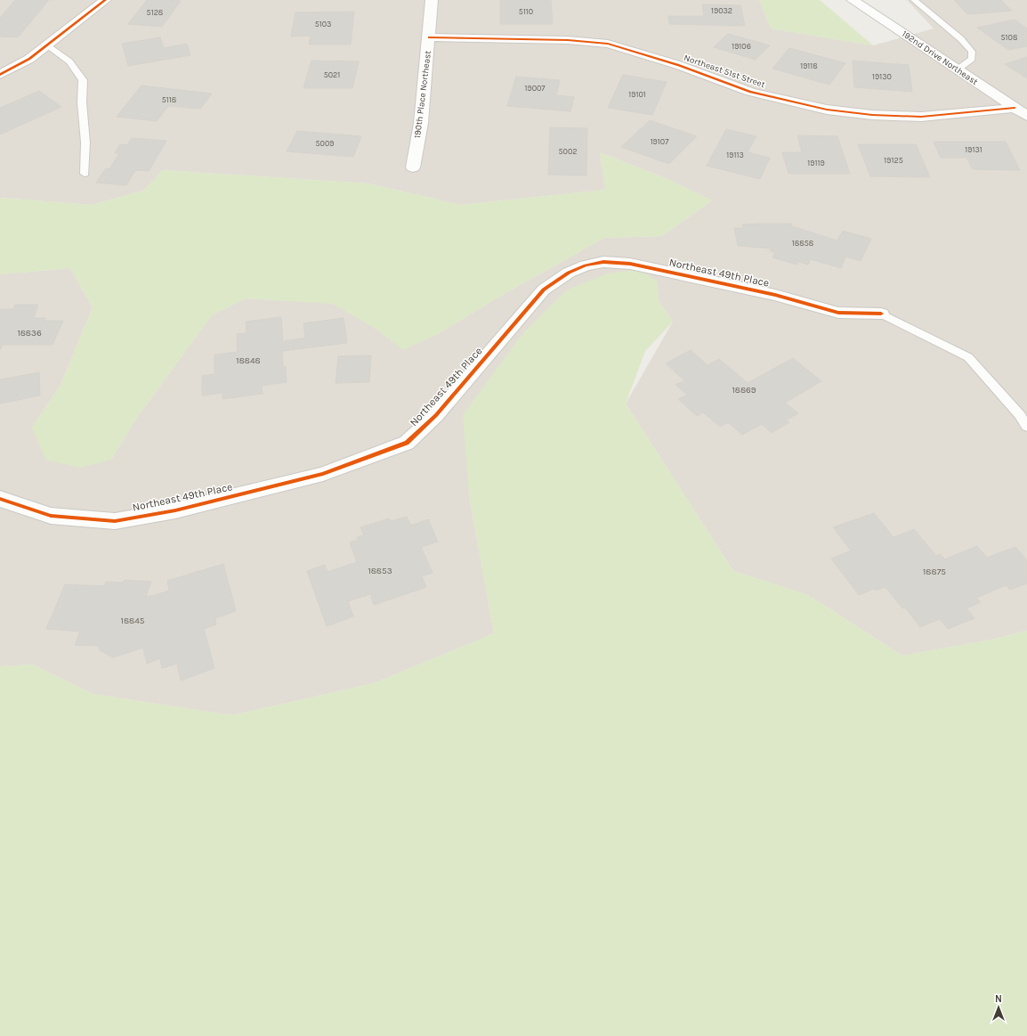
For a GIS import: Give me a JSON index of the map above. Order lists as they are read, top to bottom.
{
  "streets": {
    "street": [
      "192nd Drive Northeast",
      "Northeast 51st Street",
      "190th Place Northeast",
      "Northeast 49th Place"
    ]
  },
  "crossings": [
    ["192nd Drive Northeast", "Northeast 51st Street"],
    ["Northeast 51st Street", "190th Place Northeast"]
  ],
  "house_numbers": [
    "19032",
    "5110",
    "5128",
    "5103",
    "5108",
    "19106",
    "19118",
    "5021",
    "19130",
    "19007",
    "19101",
    "5118",
    "19107",
    "5009",
    "19131",
    "5002",
    "19113",
    "19125",
    "19119",
    "18858",
    "18836",
    "18848",
    "18869",
    "18853",
    "18875",
    "18845"
  ],
  "north": "top"
}
